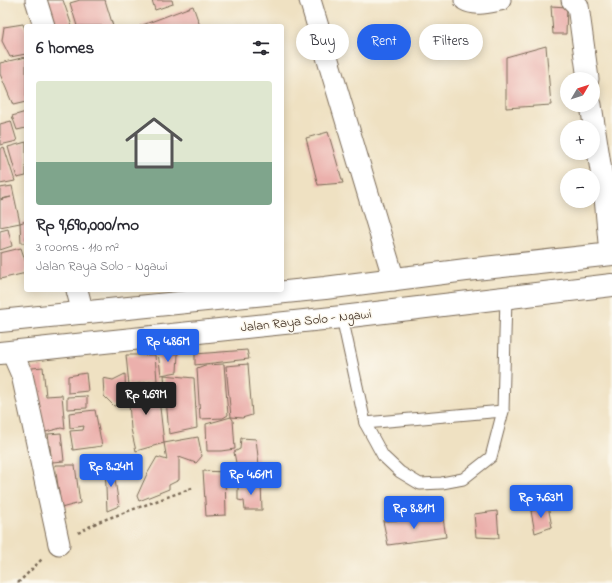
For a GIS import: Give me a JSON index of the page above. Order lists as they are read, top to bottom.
{
  "streets": {
    "highway": ["Jalan Raya Solo - Ngawi"]
  },
  "north": "top right",
  "page": {
    "chip": ["Buy", "Rent", "Filters"],
    "heading": "6 homes",
    "map_buttons": ["+", "−"],
    "list": [
      {
        "name": "Rp 9,690,000/mo",
        "note": "3 rooms · 110 m² · Jalan Raya Solo - Ngawi"
      }
    ],
    "price": [
      "Rp 4.86M",
      "Rp 9.69M",
      "Rp 8.24M",
      "Rp 4.61M",
      "Rp 7.63M",
      "Rp 8.81M"
    ]
  }
}
